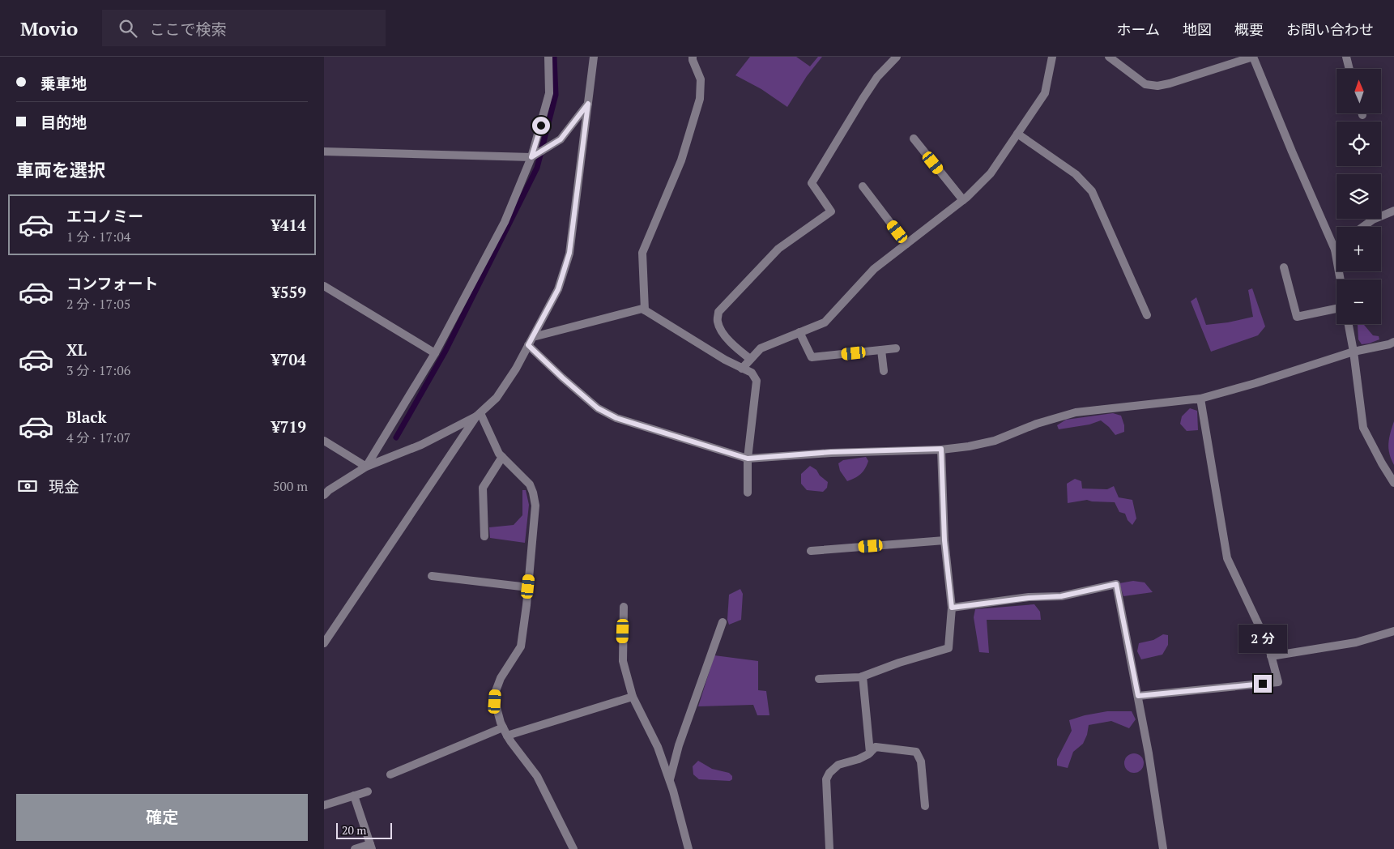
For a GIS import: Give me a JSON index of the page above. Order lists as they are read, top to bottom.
{
  "scale_bar": "20 m",
  "north": "top",
  "page": {
    "header": "Movio",
    "search": "ここで検索",
    "nav": [
      "ホーム",
      "地図",
      "概要",
      "お問い合わせ"
    ],
    "banner": ["乗車地", "目的地"],
    "map_buttons": ["+", "−"],
    "heading": "車両を選択",
    "list": [
      {
        "name": "エコノミー",
        "note": "1 分 · 17:04",
        "value": "¥414"
      },
      {
        "name": "コンフォート",
        "note": "2 分 · 17:05",
        "value": "¥559"
      },
      {
        "name": "XL",
        "note": "3 分 · 17:06",
        "value": "¥704"
      },
      {
        "name": "Black",
        "note": "4 分 · 17:07",
        "value": "¥719"
      }
    ],
    "pay": ["現金", "500 m"],
    "bubble": "2 分",
    "buttons": "確定",
    "scale": "20 m"
  }
}
